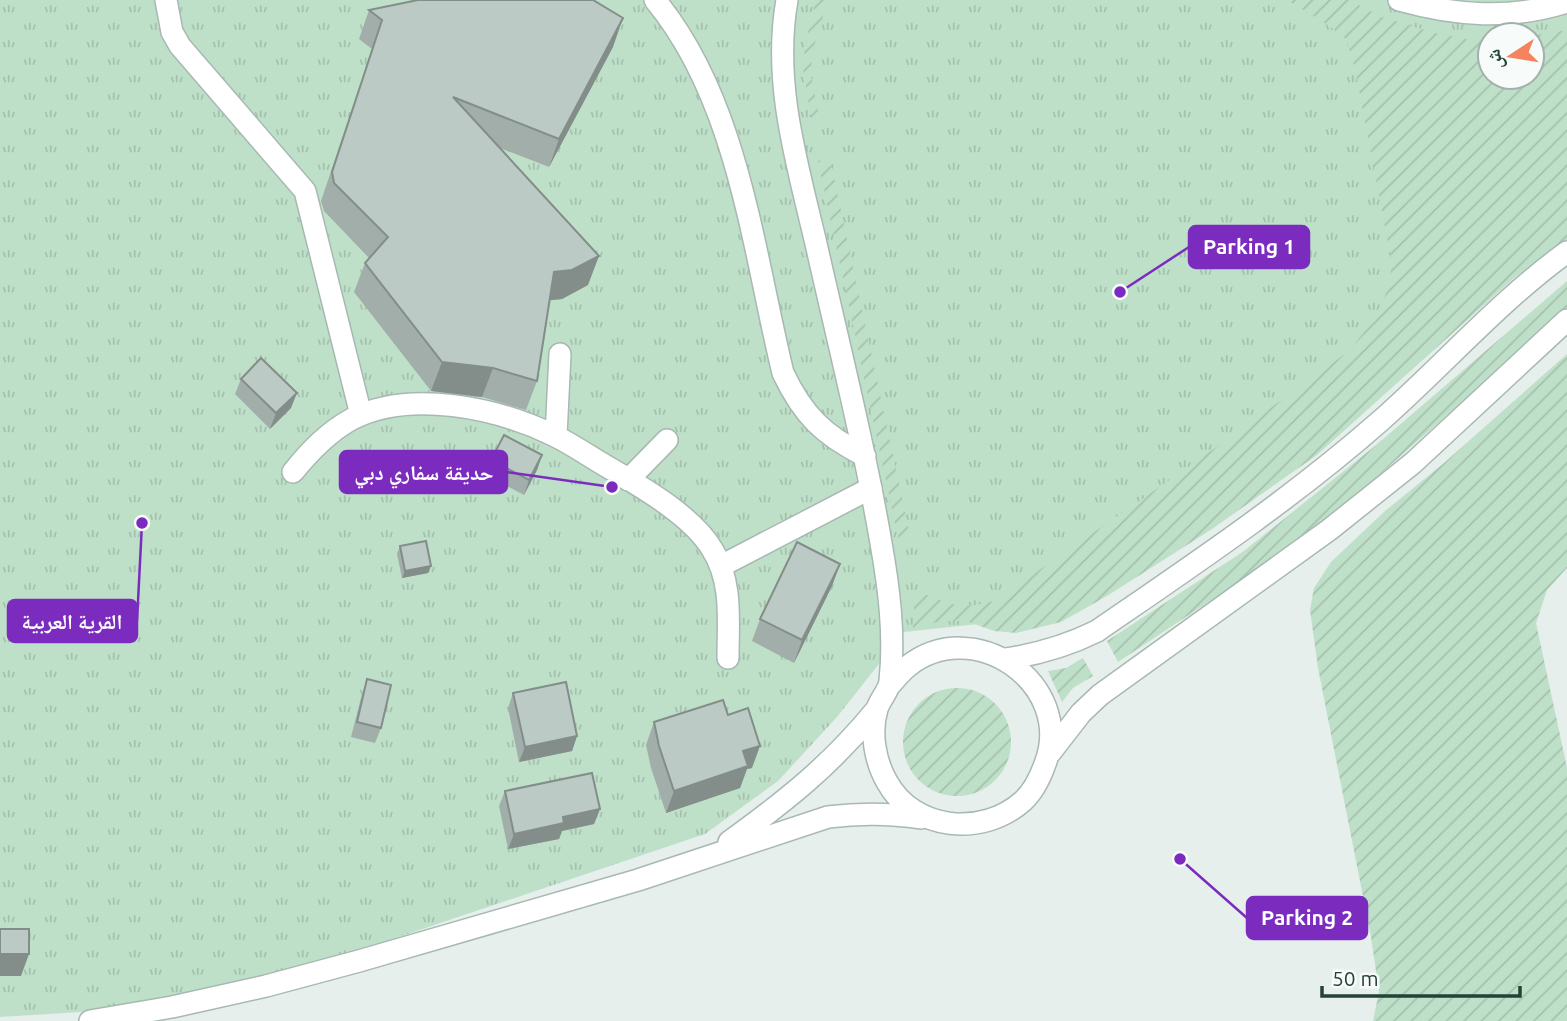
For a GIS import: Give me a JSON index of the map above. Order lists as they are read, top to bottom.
{
  "places": [
    "Parking 1",
    "حديقة سفاري دبي",
    "القرية العربية",
    "Parking 2"
  ],
  "scale_bar": "50 m",
  "north": "left"
}
